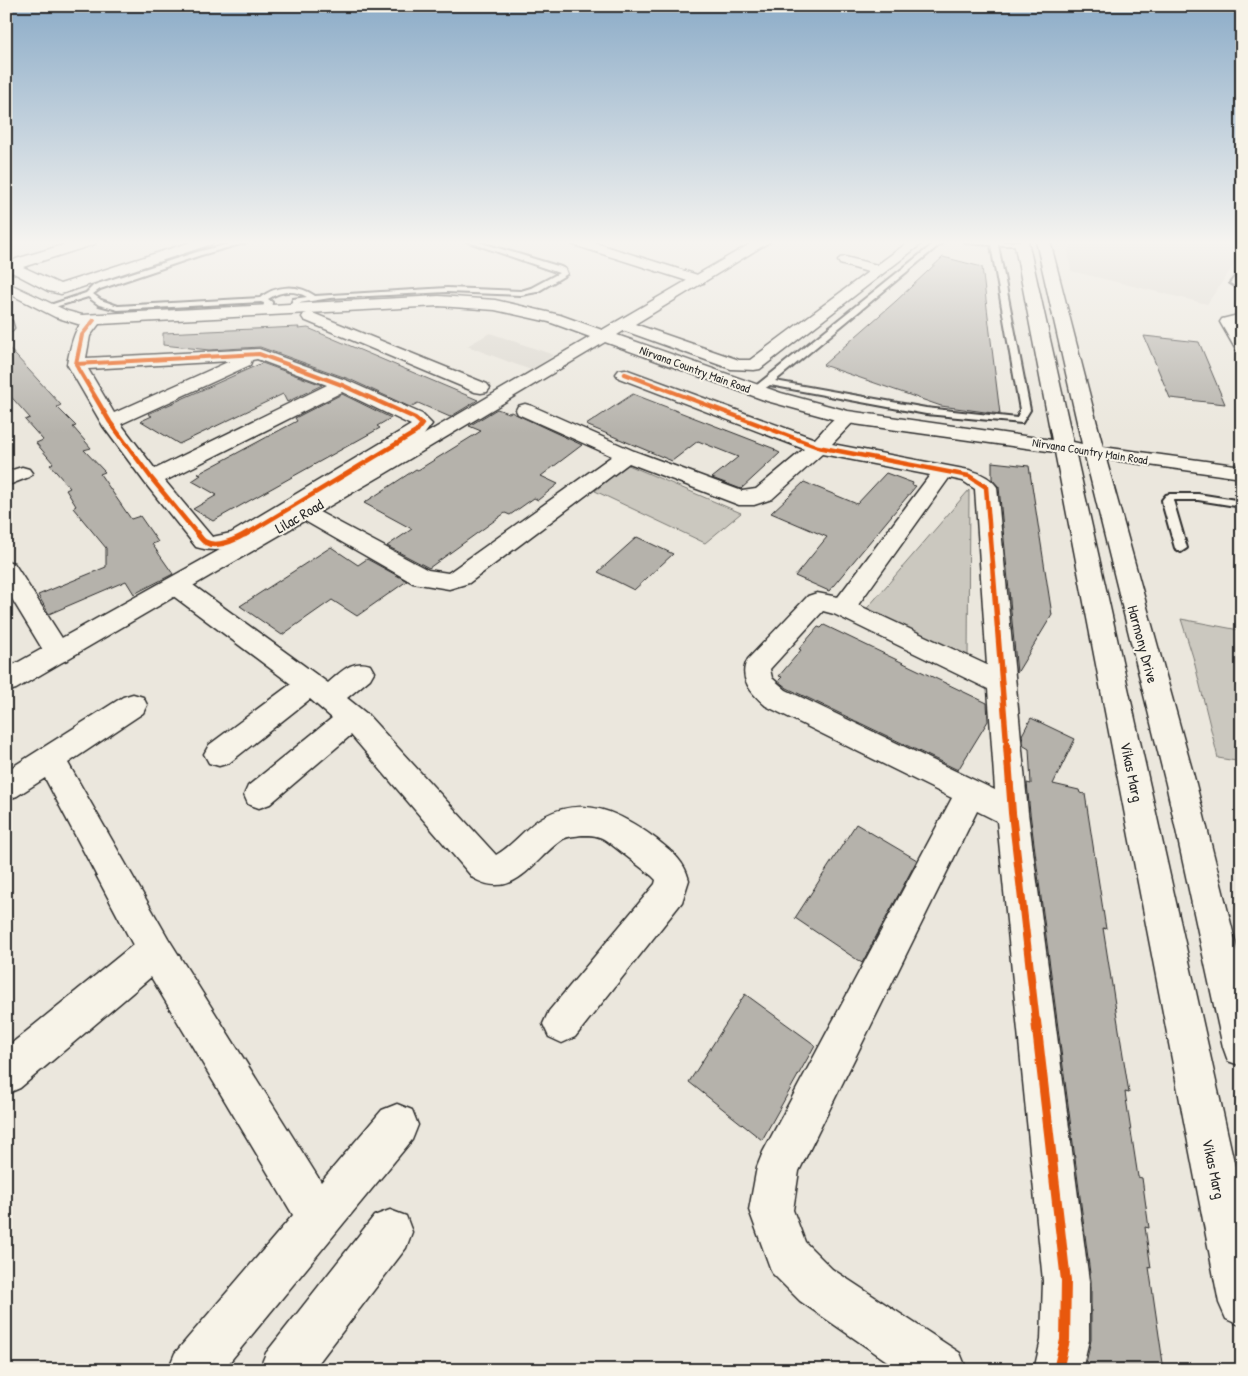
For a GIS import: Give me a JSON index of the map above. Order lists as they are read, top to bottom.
{
  "streets": {
    "street": [
      "Nirvana Country Main Road",
      "Lilac Road",
      "Harmony Drive",
      "Vikas Marg"
    ]
  },
  "crossings": [
    ["Nirvana Country Main Road", "Lilac Road"],
    ["Nirvana Country Main Road", "Harmony Drive"],
    ["Nirvana Country Main Road", "Vikas Marg"],
    ["Harmony Drive", "Vikas Marg"]
  ]
}
